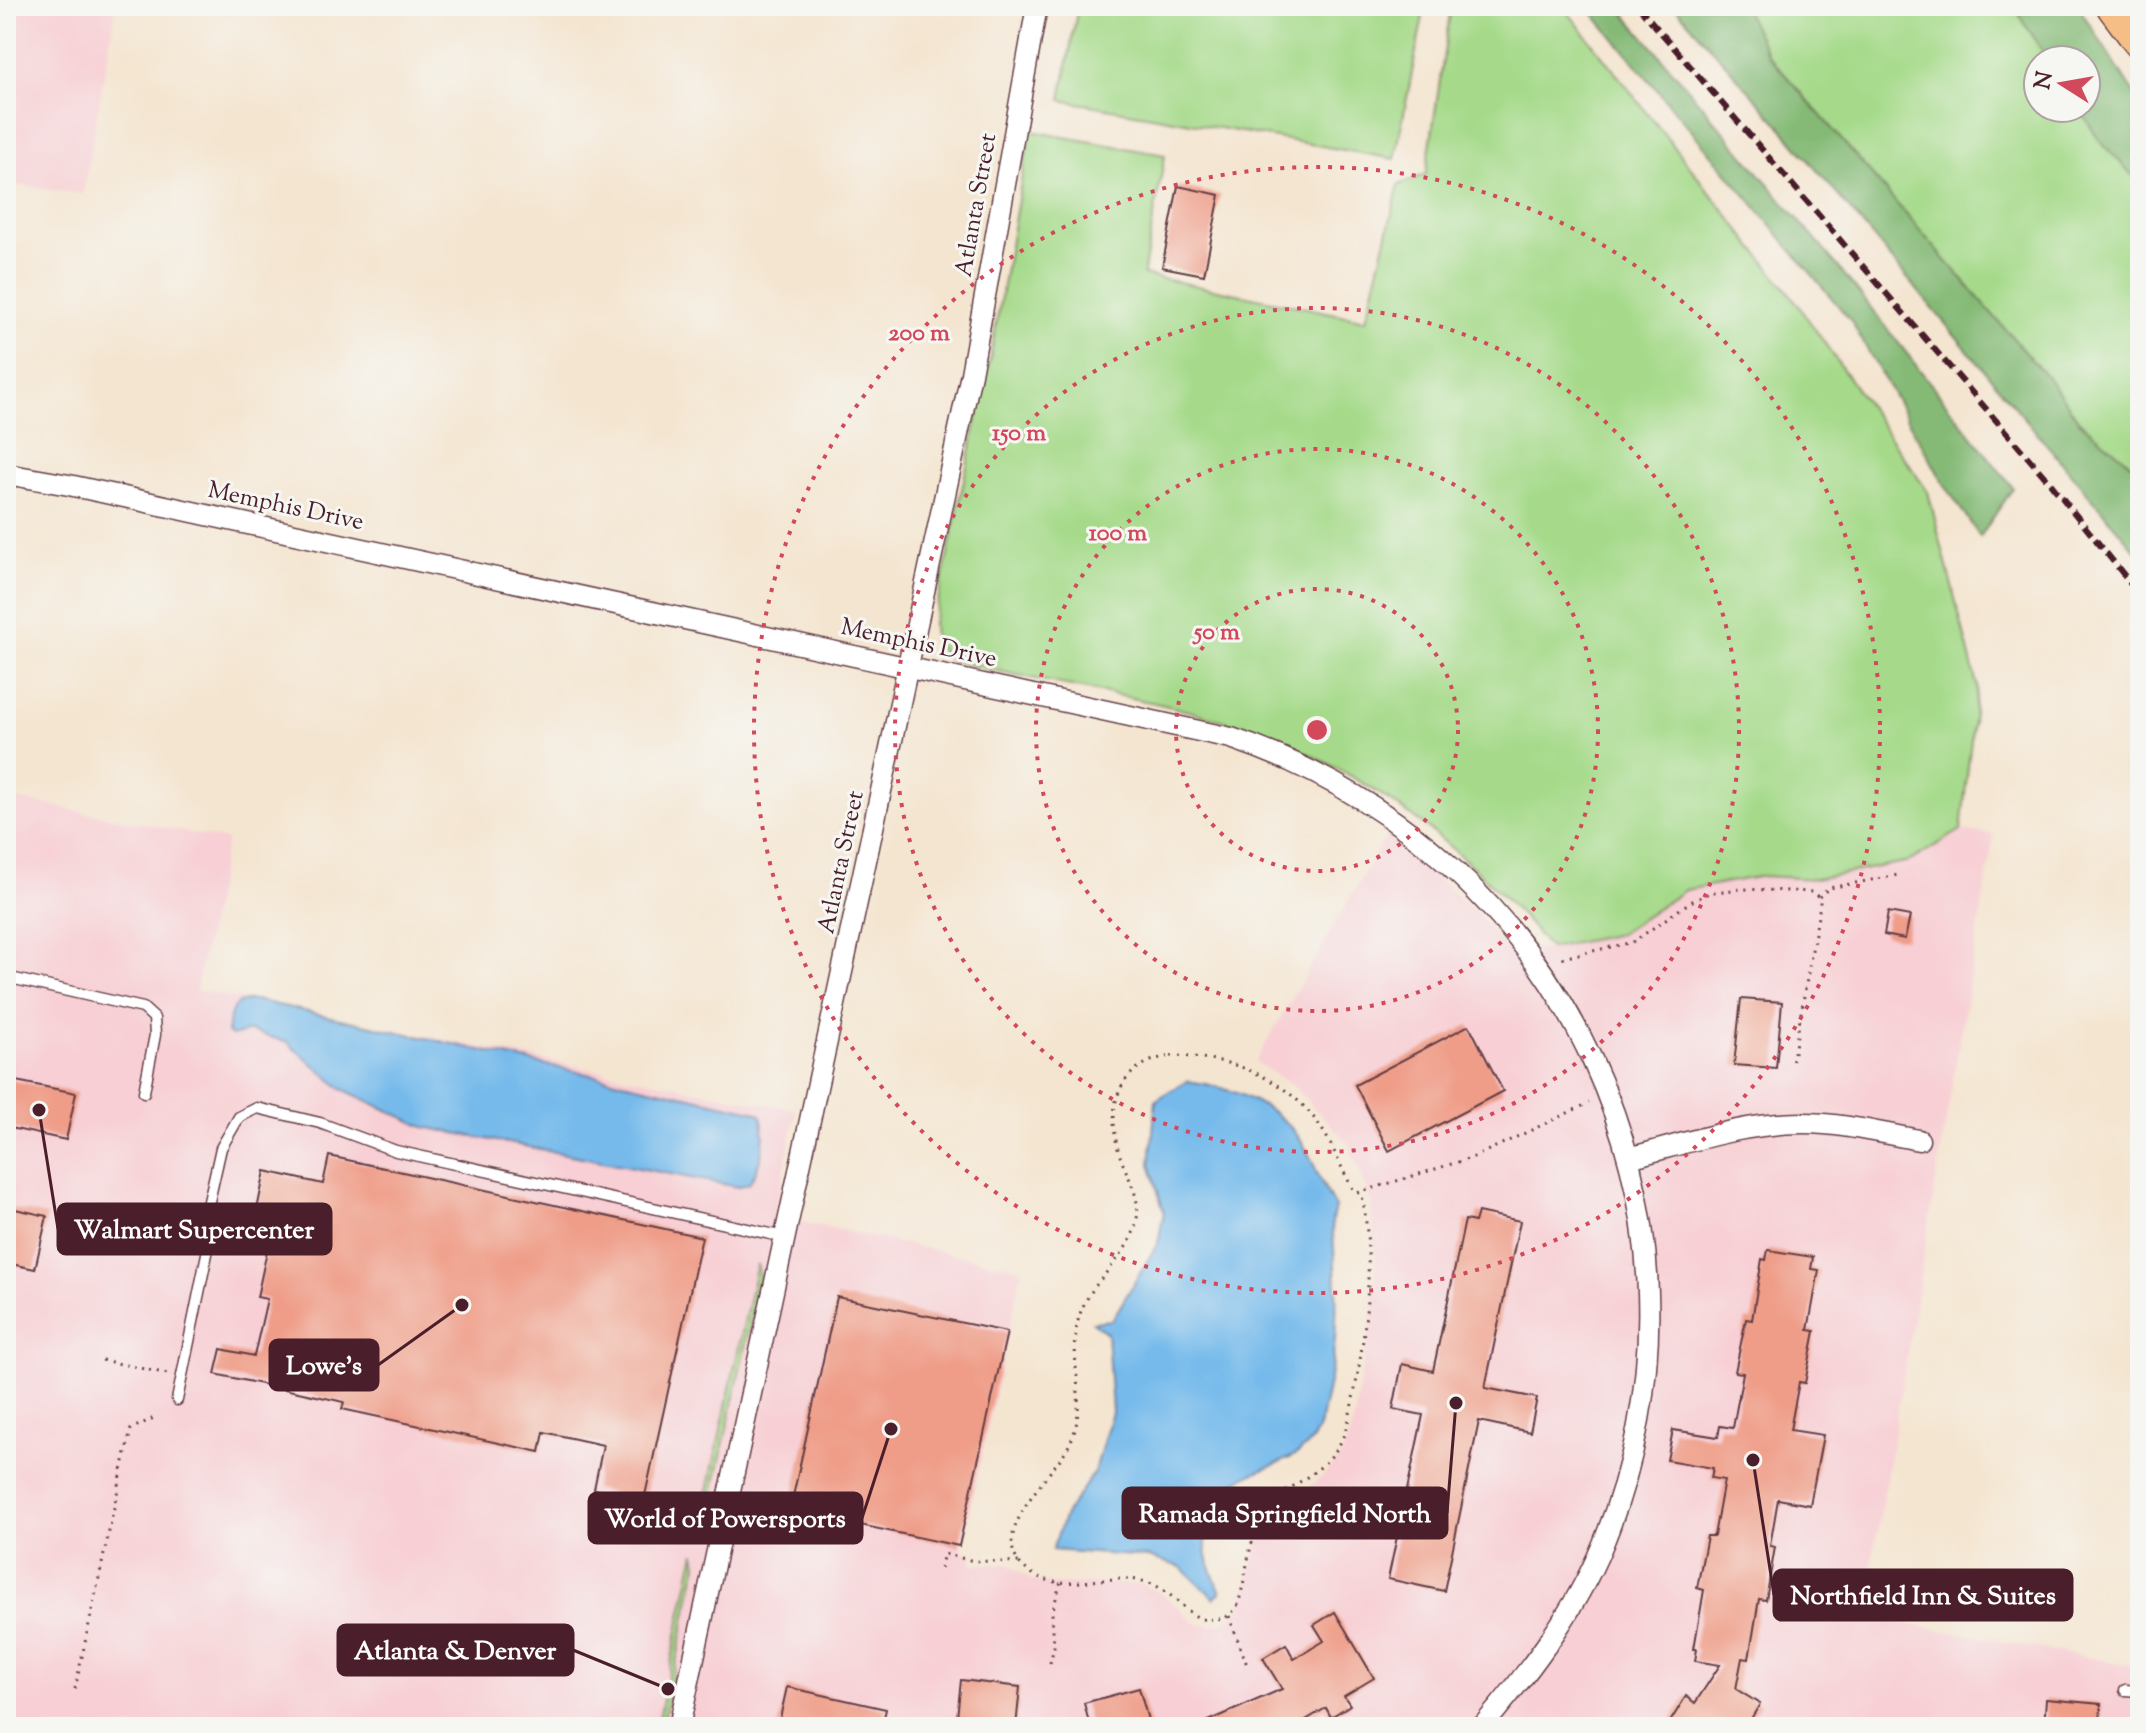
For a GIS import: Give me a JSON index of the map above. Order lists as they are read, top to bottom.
{
  "streets": {
    "street": ["Atlanta Street", "Memphis Drive"]
  },
  "crossings": [
    ["Atlanta Street", "Memphis Drive"]
  ],
  "places": [
    "Walmart Supercenter",
    "Lowe's",
    "Ramada Springfield North",
    "World of Powersports",
    "Northfield Inn & Suites",
    "Atlanta & Denver"
  ],
  "north": "left",
  "rings": [
    "200 m",
    "150 m",
    "100 m",
    "50 m"
  ]
}
